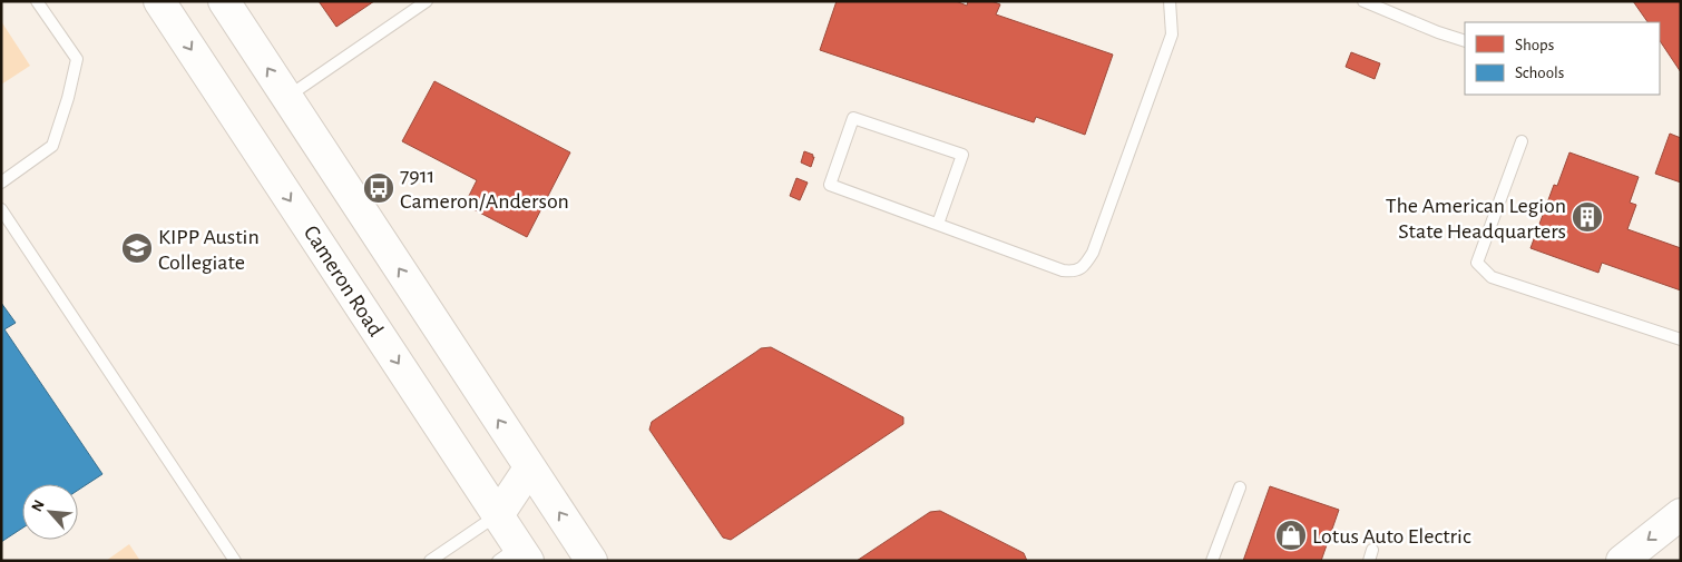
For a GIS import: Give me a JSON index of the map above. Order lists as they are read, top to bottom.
{
  "streets": {
    "main road": ["Cameron Road"]
  },
  "places": {
    "bus stop": ["7911 Cameron/Anderson"],
    "building": ["The American Legion State Headquarters"],
    "school or university": ["KIPP Austin Collegiate"],
    "shop": ["Lotus Auto Electric"]
  },
  "legend": ["Shops", "Schools"],
  "north": "top left"
}
